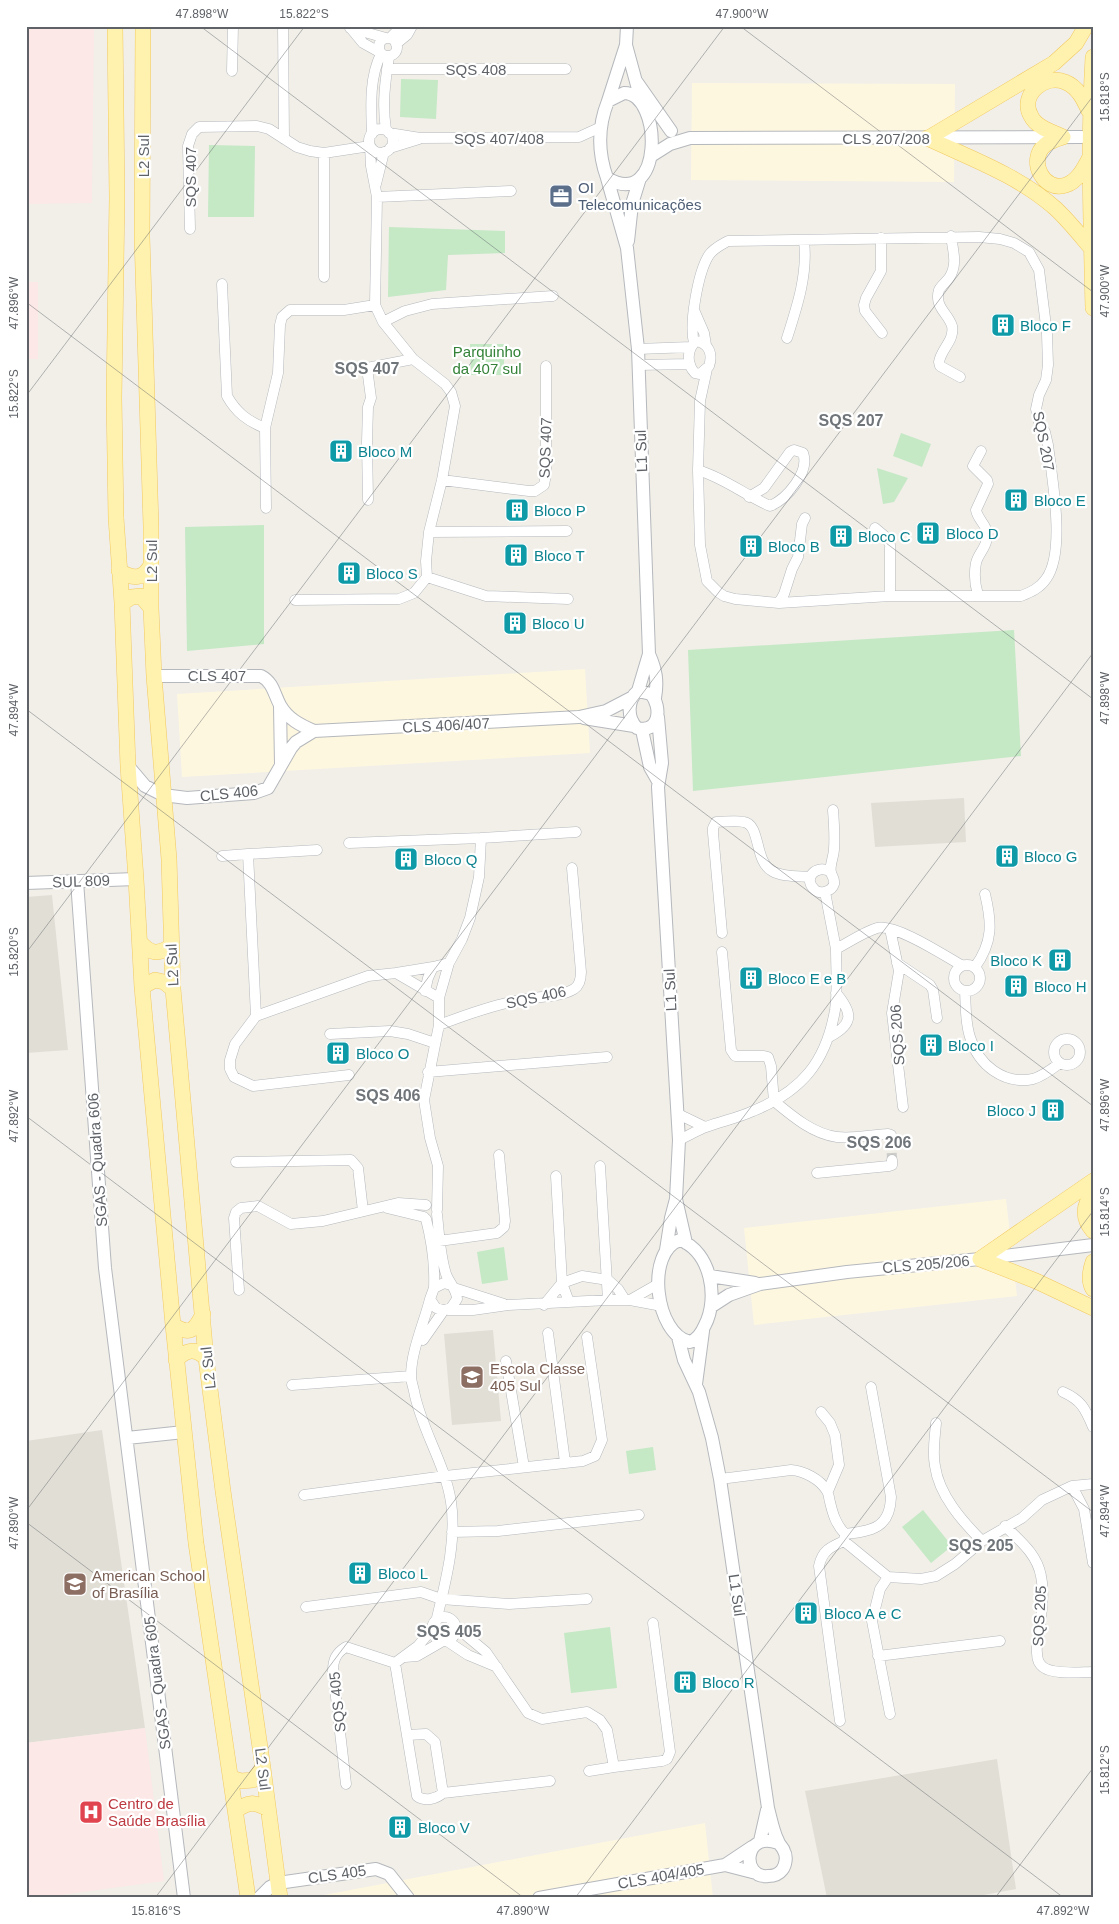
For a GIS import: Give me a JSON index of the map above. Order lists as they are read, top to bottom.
{
  "streets": {
    "main road": ["L2 Sul"],
    "street": [
      "SQS 408",
      "SQS 407/408",
      "CLS 207/208",
      "SQS 407",
      "SQS 207",
      "L1 Sul",
      "CLS 407",
      "CLS 406/407",
      "CLS 406",
      "SUL 809",
      "SQS 406",
      "SQS 206",
      "SGAS - Quadra 606",
      "CLS 205/206",
      "SQS 205",
      "SGAS - Quadra 605",
      "SQS 405",
      "CLS 405",
      "CLS 404/405"
    ]
  },
  "crossings": [
    ["SQS 407/408", "CLS 207/208"],
    ["SQS 407/408", "SQS 407"],
    ["SQS 407/408", "L1 Sul"],
    ["CLS 207/208", "L1 Sul"],
    ["L2 Sul", "CLS 407"],
    ["L2 Sul", "CLS 406"],
    ["L2 Sul", "SUL 809"],
    ["L2 Sul", "CLS 405"],
    ["L1 Sul", "CLS 406/407"],
    ["L1 Sul", "CLS 205/206"],
    ["L1 Sul", "CLS 404/405"],
    ["CLS 407", "CLS 406/407"],
    ["CLS 407", "CLS 406"],
    ["CLS 406/407", "CLS 406"],
    ["SUL 809", "SGAS - Quadra 606"],
    ["SGAS - Quadra 606", "SGAS - Quadra 605"]
  ],
  "districts": [
    "SQS 407",
    "SQS 207",
    "SQS 406",
    "SQS 206",
    "SQS 205",
    "SQS 405"
  ],
  "parks": ["Parquinho da 407 sul"],
  "places": {
    "office": ["OI Telecomunicações"],
    "building": [
      "Bloco F",
      "Bloco M",
      "Bloco E",
      "Bloco P",
      "Bloco D",
      "Bloco C",
      "Bloco B",
      "Bloco T",
      "Bloco S",
      "Bloco U",
      "Bloco G",
      "Bloco Q",
      "Bloco K",
      "Bloco E e B",
      "Bloco H",
      "Bloco I",
      "Bloco O",
      "Bloco J",
      "Bloco L",
      "Bloco A e C",
      "Bloco R",
      "Bloco V"
    ],
    "school or university": ["Escola Classe 405 Sul", "American School of Brasília"],
    "hospital": ["Centro de Saúde Brasília"]
  },
  "coordinates": [
    "47.898°W",
    "15.822°S",
    "47.900°W",
    "15.818°S",
    "47.896°W",
    "47.894°W",
    "15.820°S",
    "47.892°W",
    "15.814°S",
    "47.890°W",
    "15.812°S",
    "15.816°S"
  ]
}
